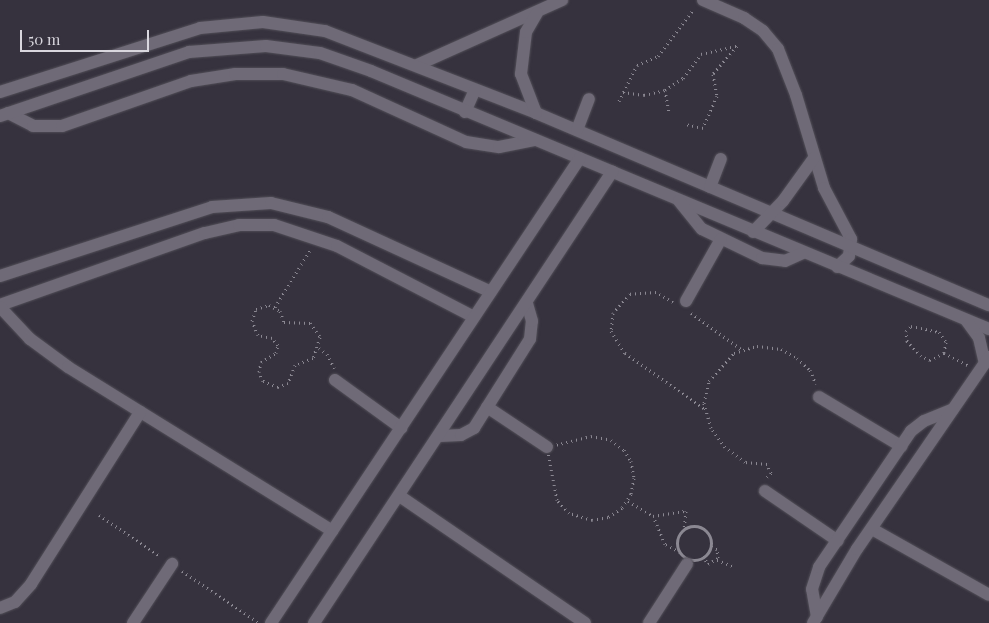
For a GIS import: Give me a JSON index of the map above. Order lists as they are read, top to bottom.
{
  "scale_bar": "50 m"
}
